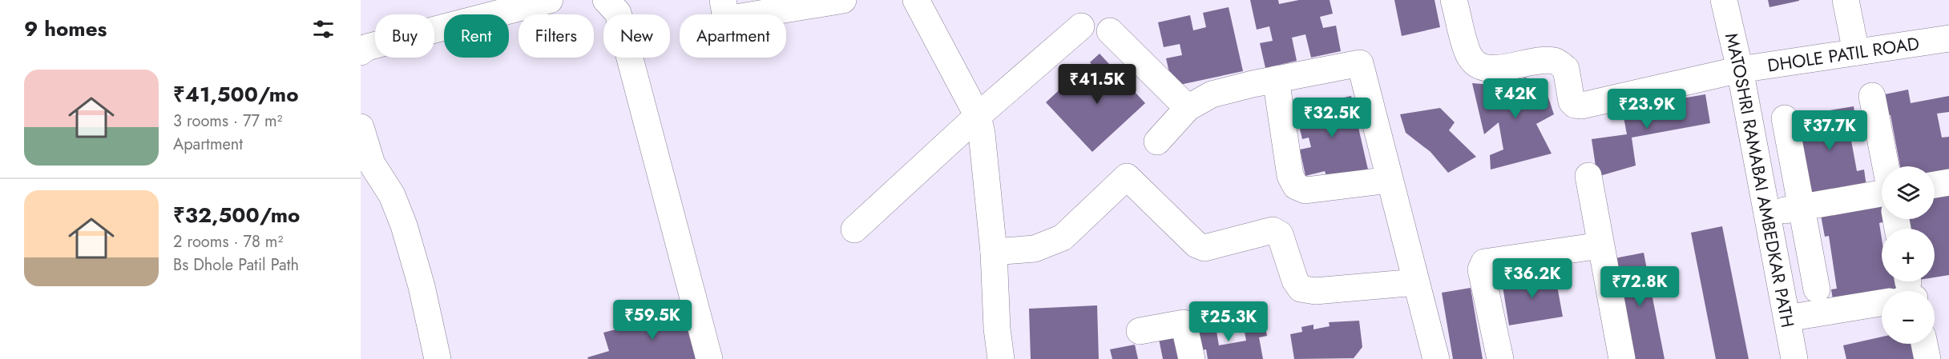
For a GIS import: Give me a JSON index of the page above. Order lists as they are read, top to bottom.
{
  "streets": {
    "street": ["DHOLE PATIL ROAD", "MATOSHRI RAMABAI AMBEDKAR PATH"]
  },
  "crossings": [
    ["DHOLE PATIL ROAD", "MATOSHRI RAMABAI AMBEDKAR PATH"]
  ],
  "page": {
    "heading": "9 homes",
    "chip": [
      "Buy",
      "Rent",
      "Filters",
      "New",
      "Apartment"
    ],
    "list": [
      {
        "name": "₹41,500/mo",
        "note": "3 rooms · 77 m² · Apartment"
      },
      {
        "name": "₹32,500/mo",
        "note": "2 rooms · 78 m² · Bs Dhole Patil Path"
      }
    ],
    "price": [
      "₹41.5K",
      "₹42K",
      "₹23.9K",
      "₹32.5K",
      "₹37.7K",
      "₹36.2K",
      "₹72.8K",
      "₹59.5K",
      "₹25.3K"
    ],
    "map_buttons": ["+", "−"]
  }
}
